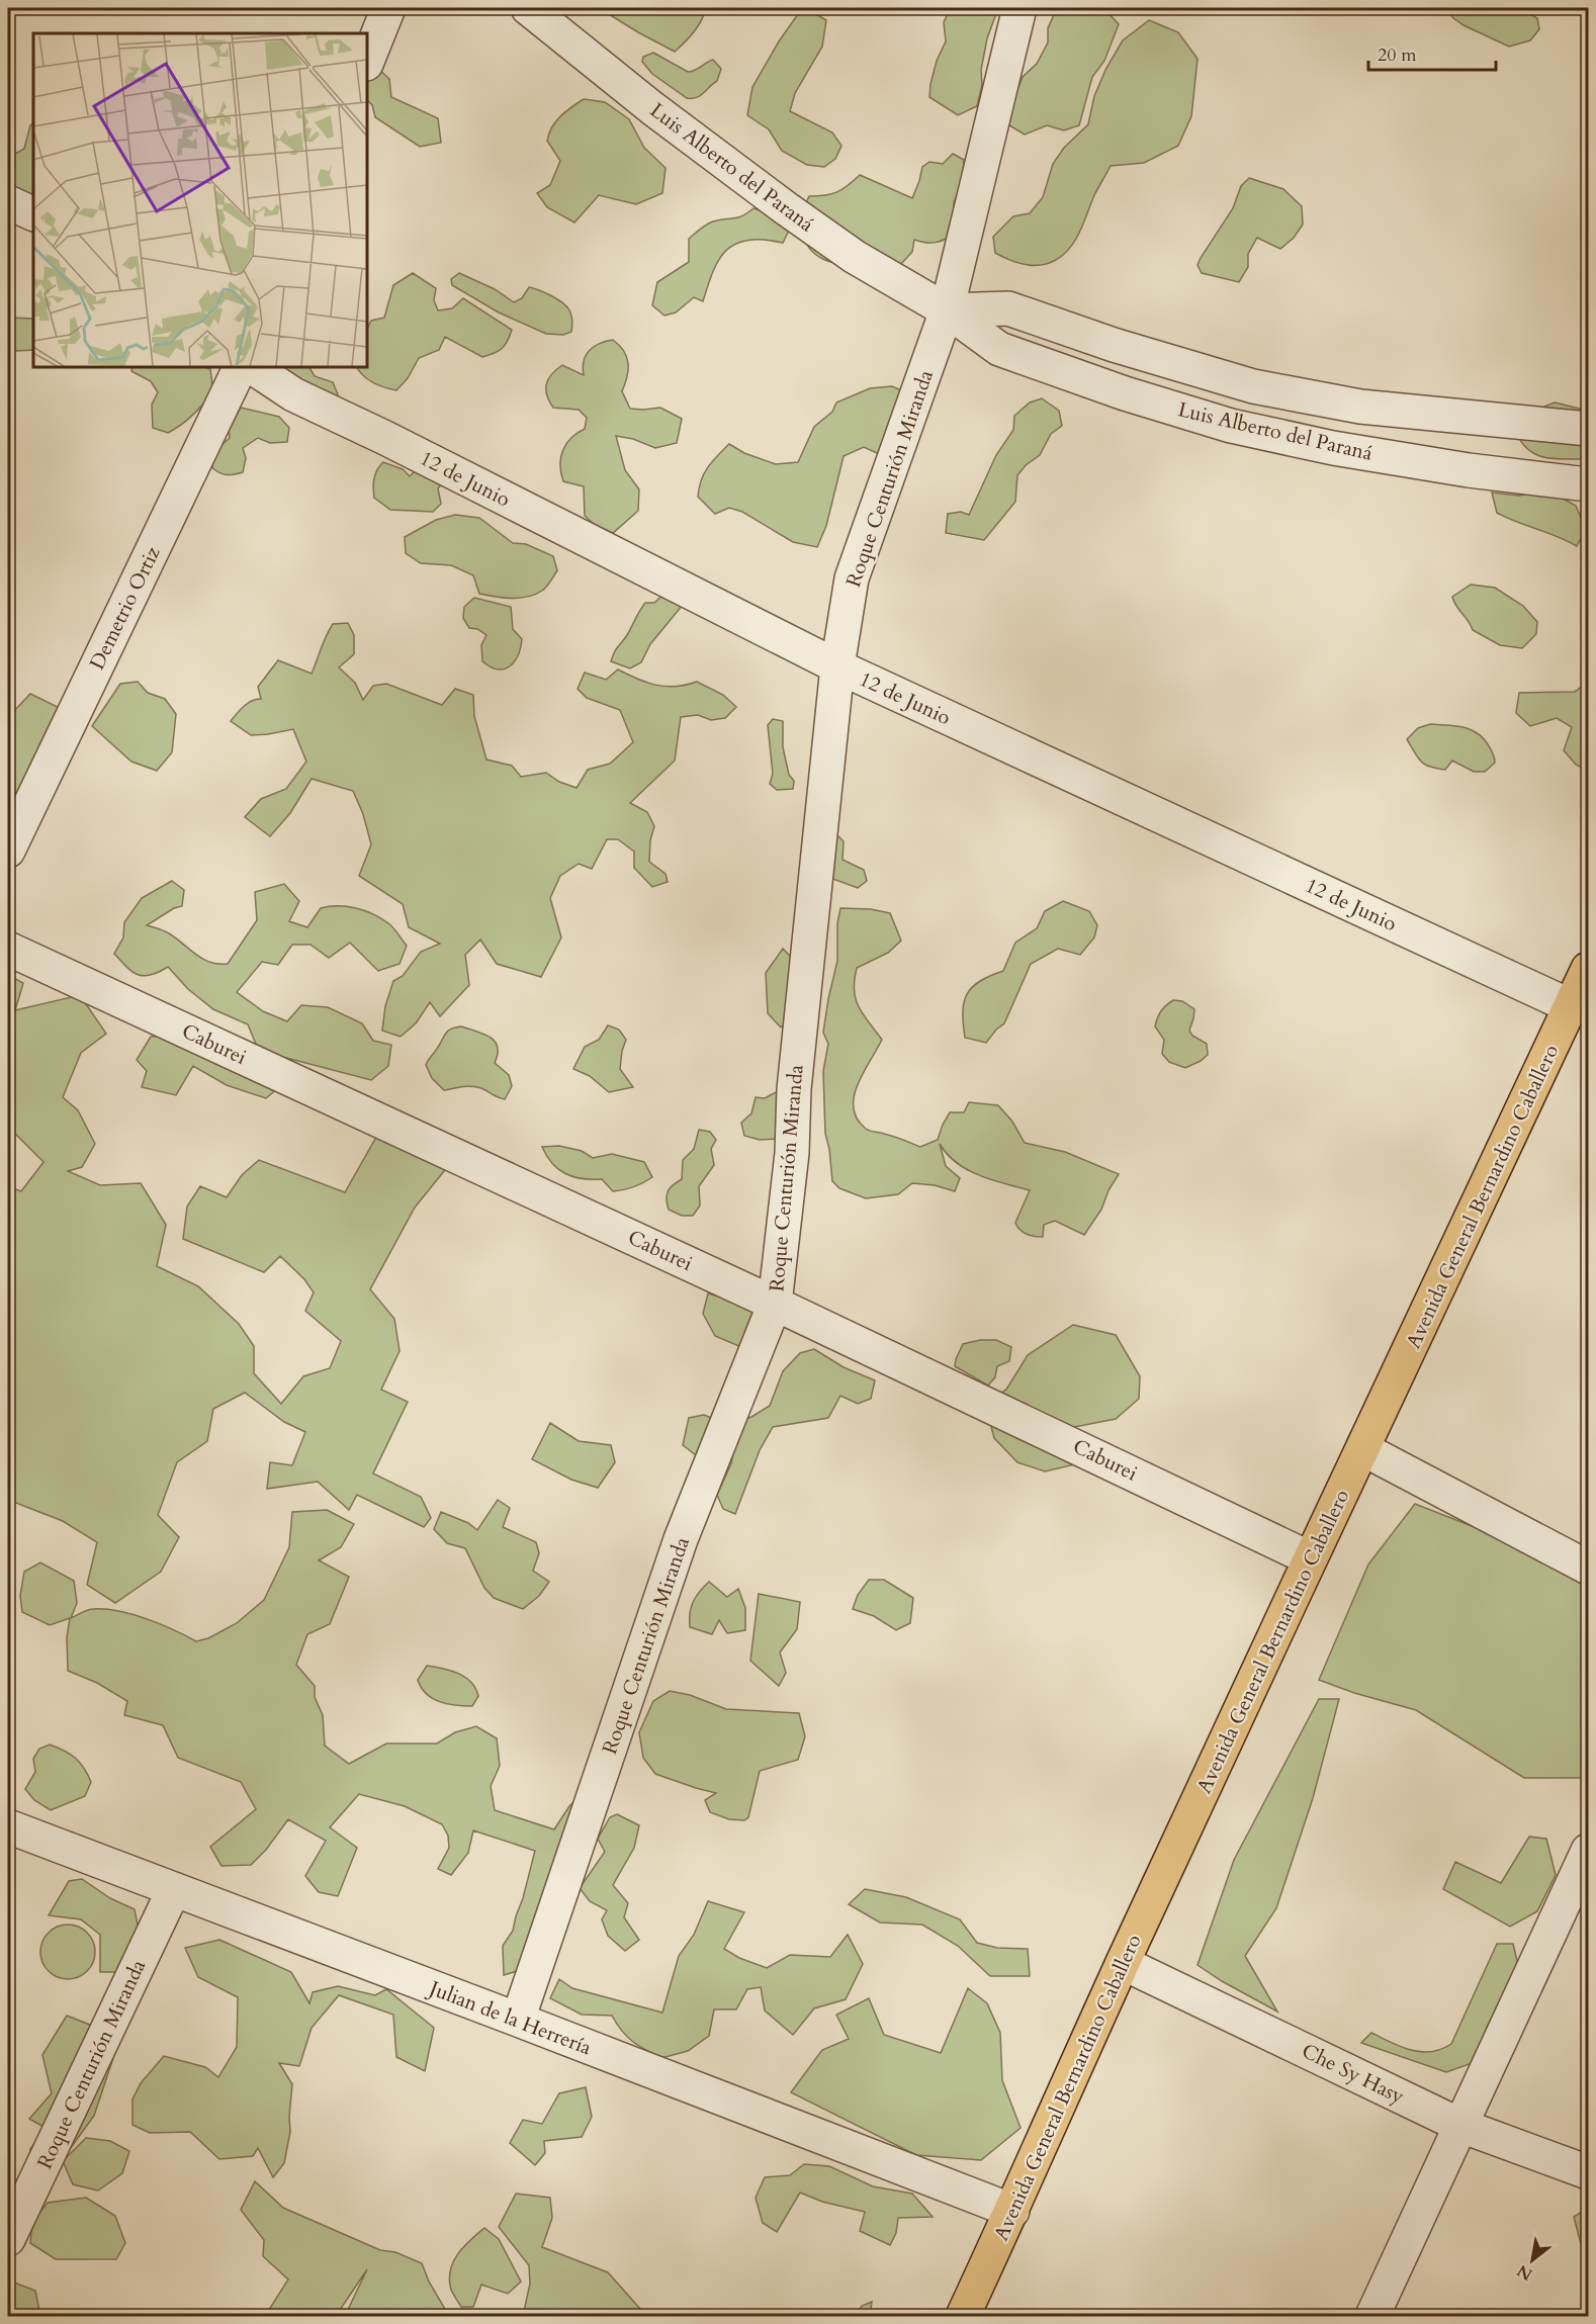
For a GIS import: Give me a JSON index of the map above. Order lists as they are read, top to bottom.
{
  "streets": {
    "main road": ["Avenida General Bernardino Caballero"],
    "street": [
      "Luis Alberto del Paraná",
      "12 de Junio",
      "Roque Centurión Miranda",
      "Demetrio Ortiz",
      "Caburei",
      "Julian de la Herrería",
      "Che Sy Hasy"
    ]
  },
  "crossings": [
    ["Luis Alberto del Paraná", "Roque Centurión Miranda"],
    ["12 de Junio", "Roque Centurión Miranda"],
    ["12 de Junio", "Avenida General Bernardino Caballero"],
    ["Roque Centurión Miranda", "Caburei"],
    ["Roque Centurión Miranda", "Julian de la Herrería"],
    ["Caburei", "Avenida General Bernardino Caballero"],
    ["Avenida General Bernardino Caballero", "Julian de la Herrería"],
    ["Avenida General Bernardino Caballero", "Che Sy Hasy"]
  ],
  "scale_bar": "20 m",
  "north": "bottom left"
}
